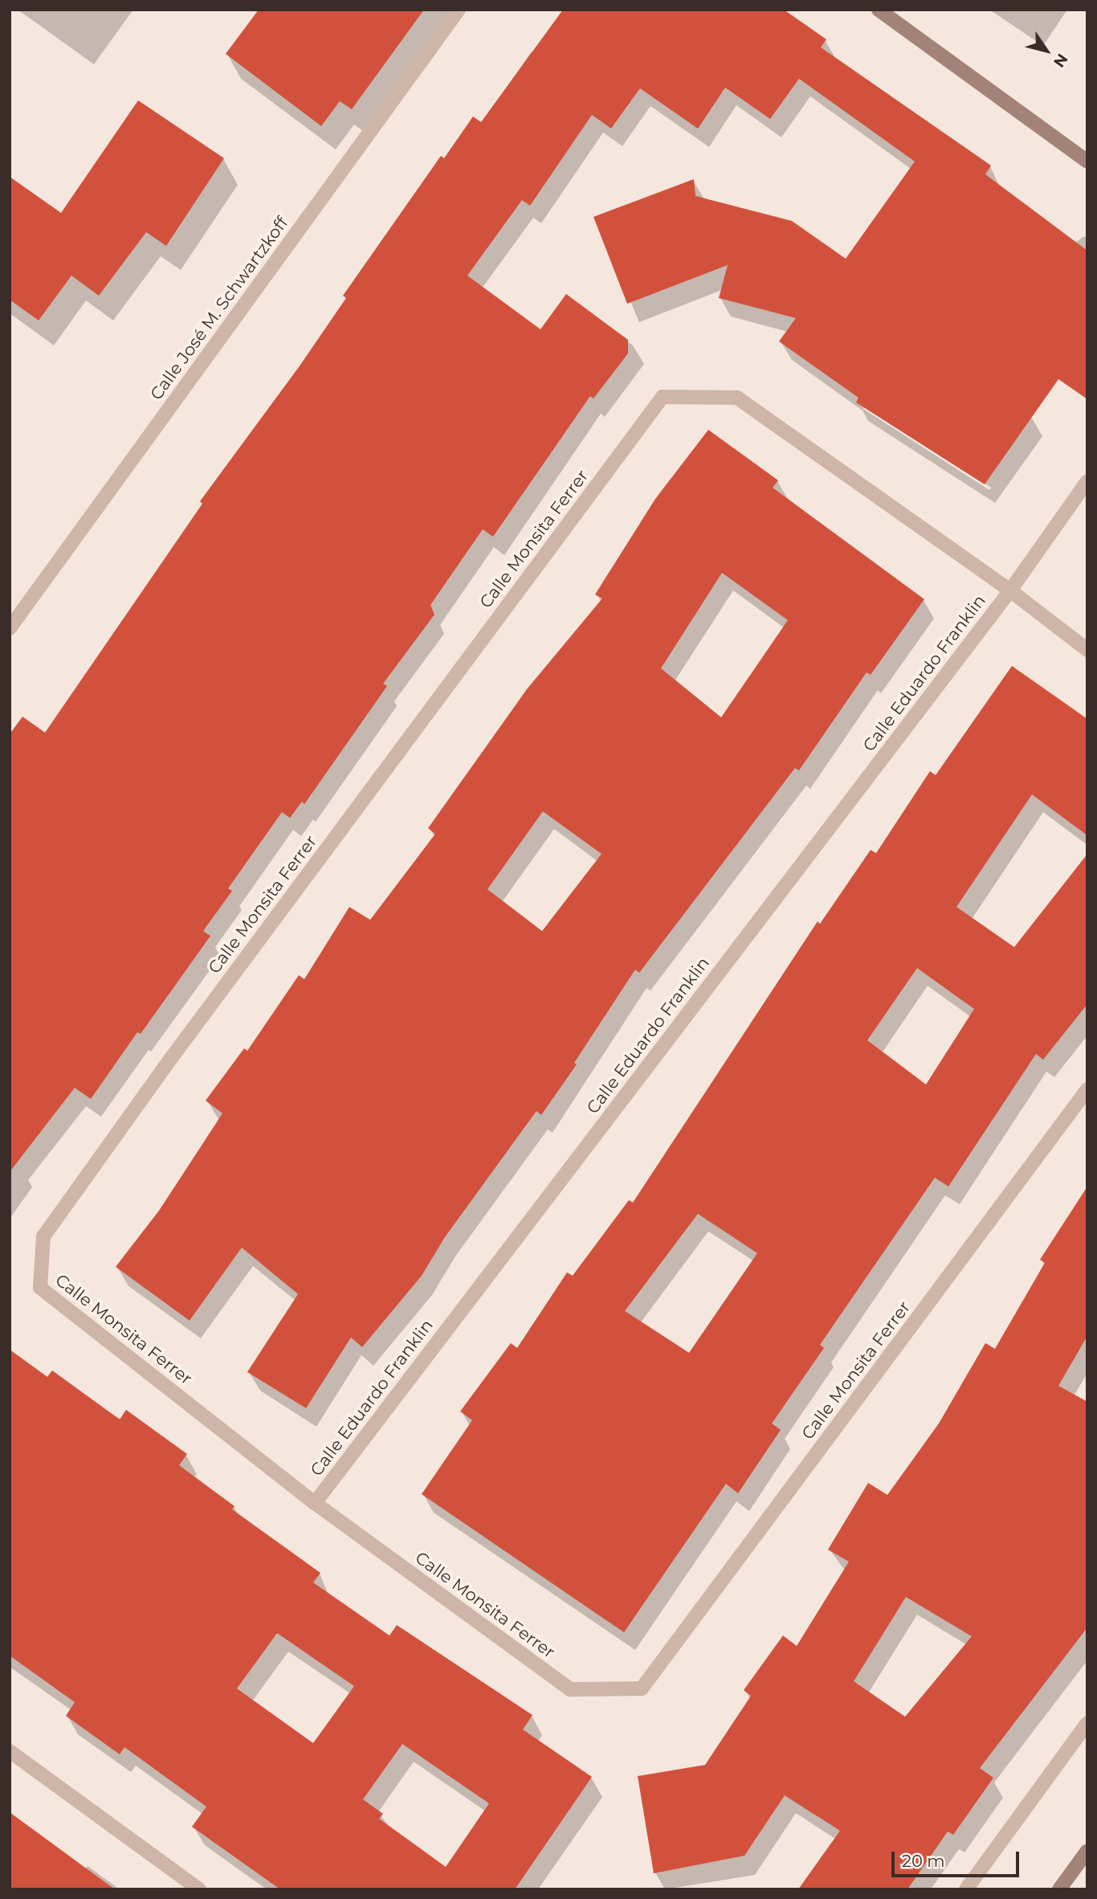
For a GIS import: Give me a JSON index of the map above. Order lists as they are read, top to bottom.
{
  "streets": {
    "street": ["Calle José M. Schwartzkoff", "Calle Monsita Ferrer", "Calle Eduardo Franklin"]
  },
  "crossings": [
    ["Calle Monsita Ferrer", "Calle Eduardo Franklin"]
  ],
  "scale_bar": "20 m",
  "north": "bottom right"
}
